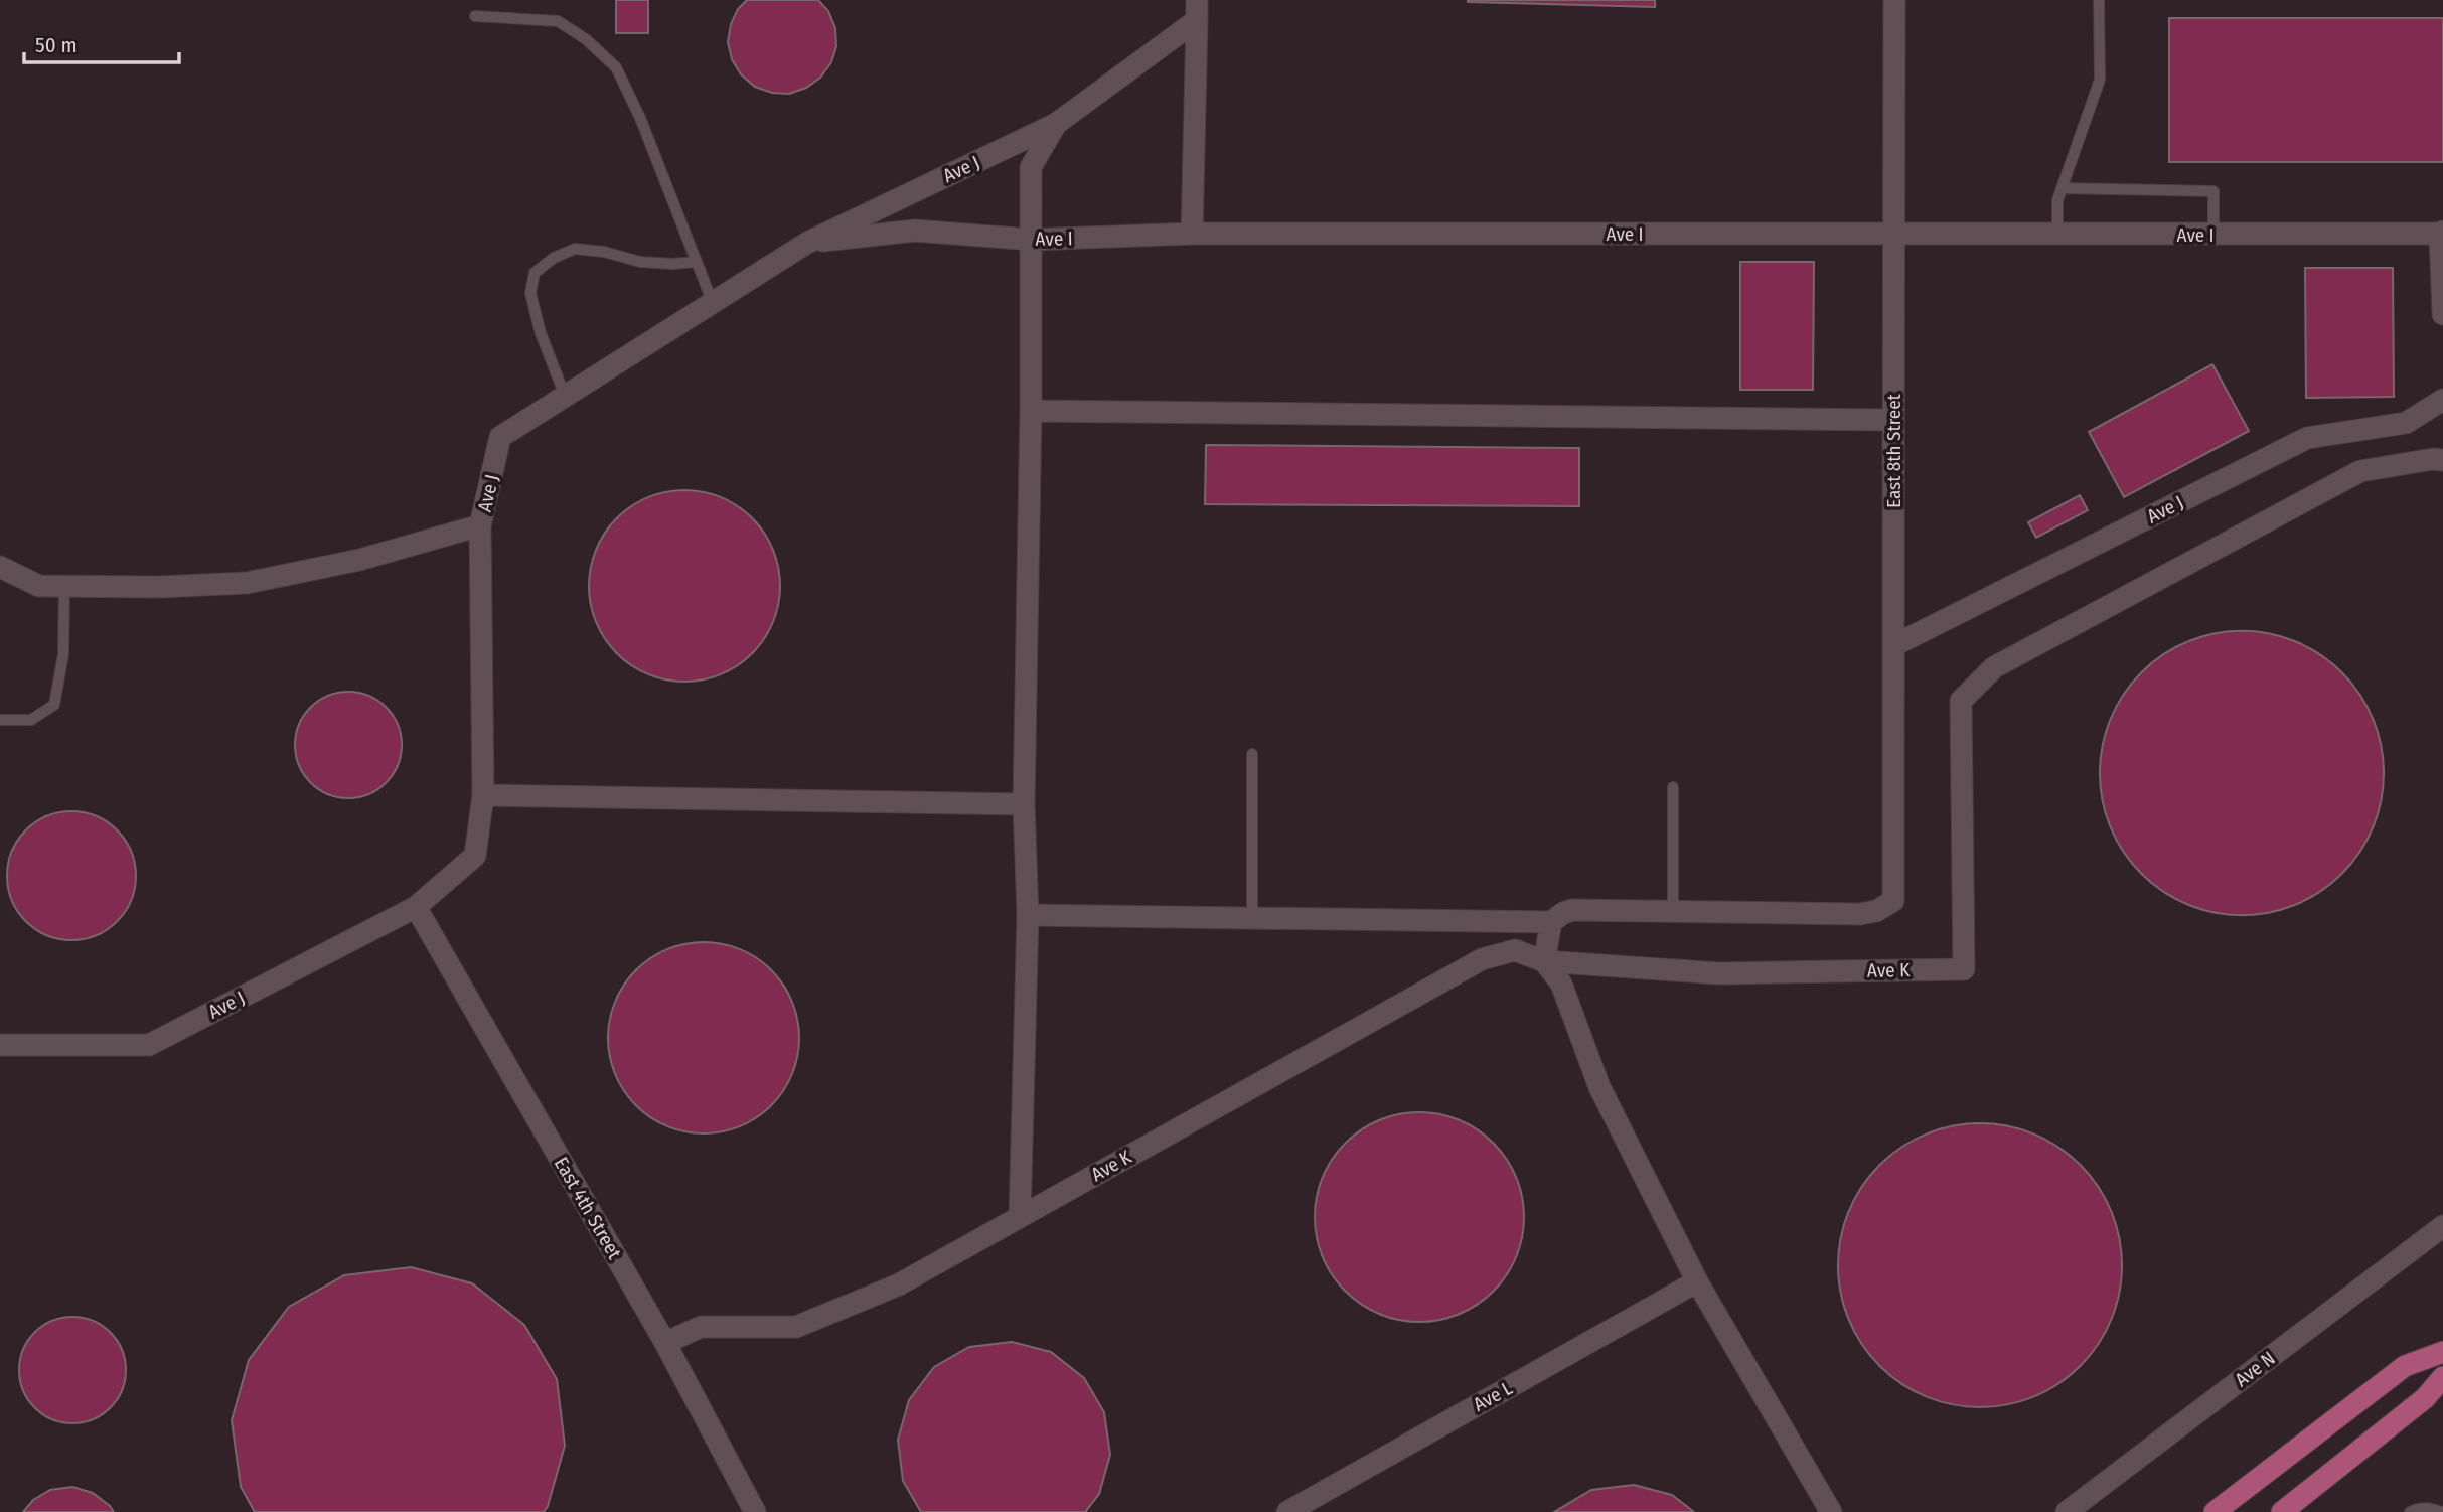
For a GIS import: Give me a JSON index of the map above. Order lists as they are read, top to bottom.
{
  "streets": {
    "street": [
      "Ave J",
      "Ave I",
      "East 8th Street",
      "Ave K",
      "East 4th Street",
      "Ave N",
      "Ave L"
    ]
  },
  "crossings": [
    ["Ave J", "Ave I"],
    ["Ave J", "East 8th Street"],
    ["Ave J", "East 4th Street"],
    ["Ave I", "East 8th Street"],
    ["Ave K", "East 4th Street"]
  ],
  "scale_bar": "50 m"
}
